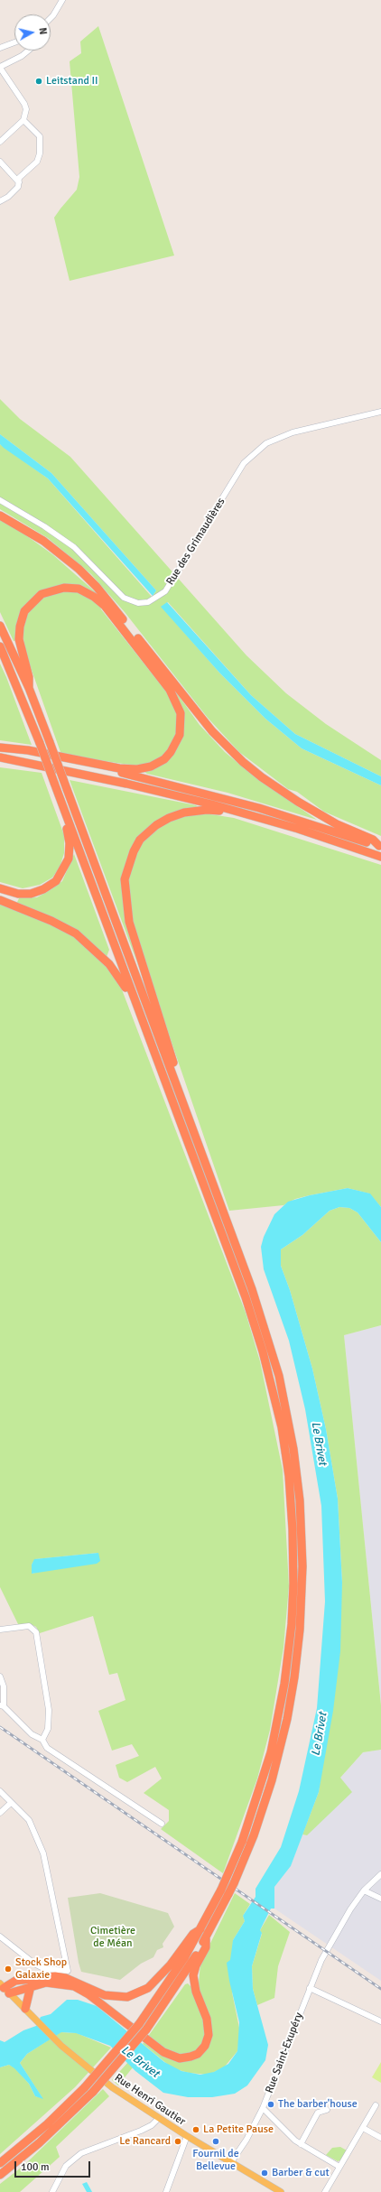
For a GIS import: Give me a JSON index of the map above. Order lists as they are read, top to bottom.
{
  "streets": {
    "main road": ["Rue Henri Gautier"],
    "street": ["Rue des Grimaudières", "Rue Saint-Exupéry"]
  },
  "crossings": [
    ["Rue Saint-Exupéry", "Rue Henri Gautier"]
  ],
  "water": ["Le Brivet"],
  "parks": ["Cimetière de Méan"],
  "places": [
    "Leitstand II",
    "Stock Shop Galaxie",
    "The barber'house",
    "La Petite Pause",
    "Le Rancard",
    "Fournil de Bellevue",
    "Barber & cut"
  ],
  "scale_bar": "100 m",
  "north": "right"
}
